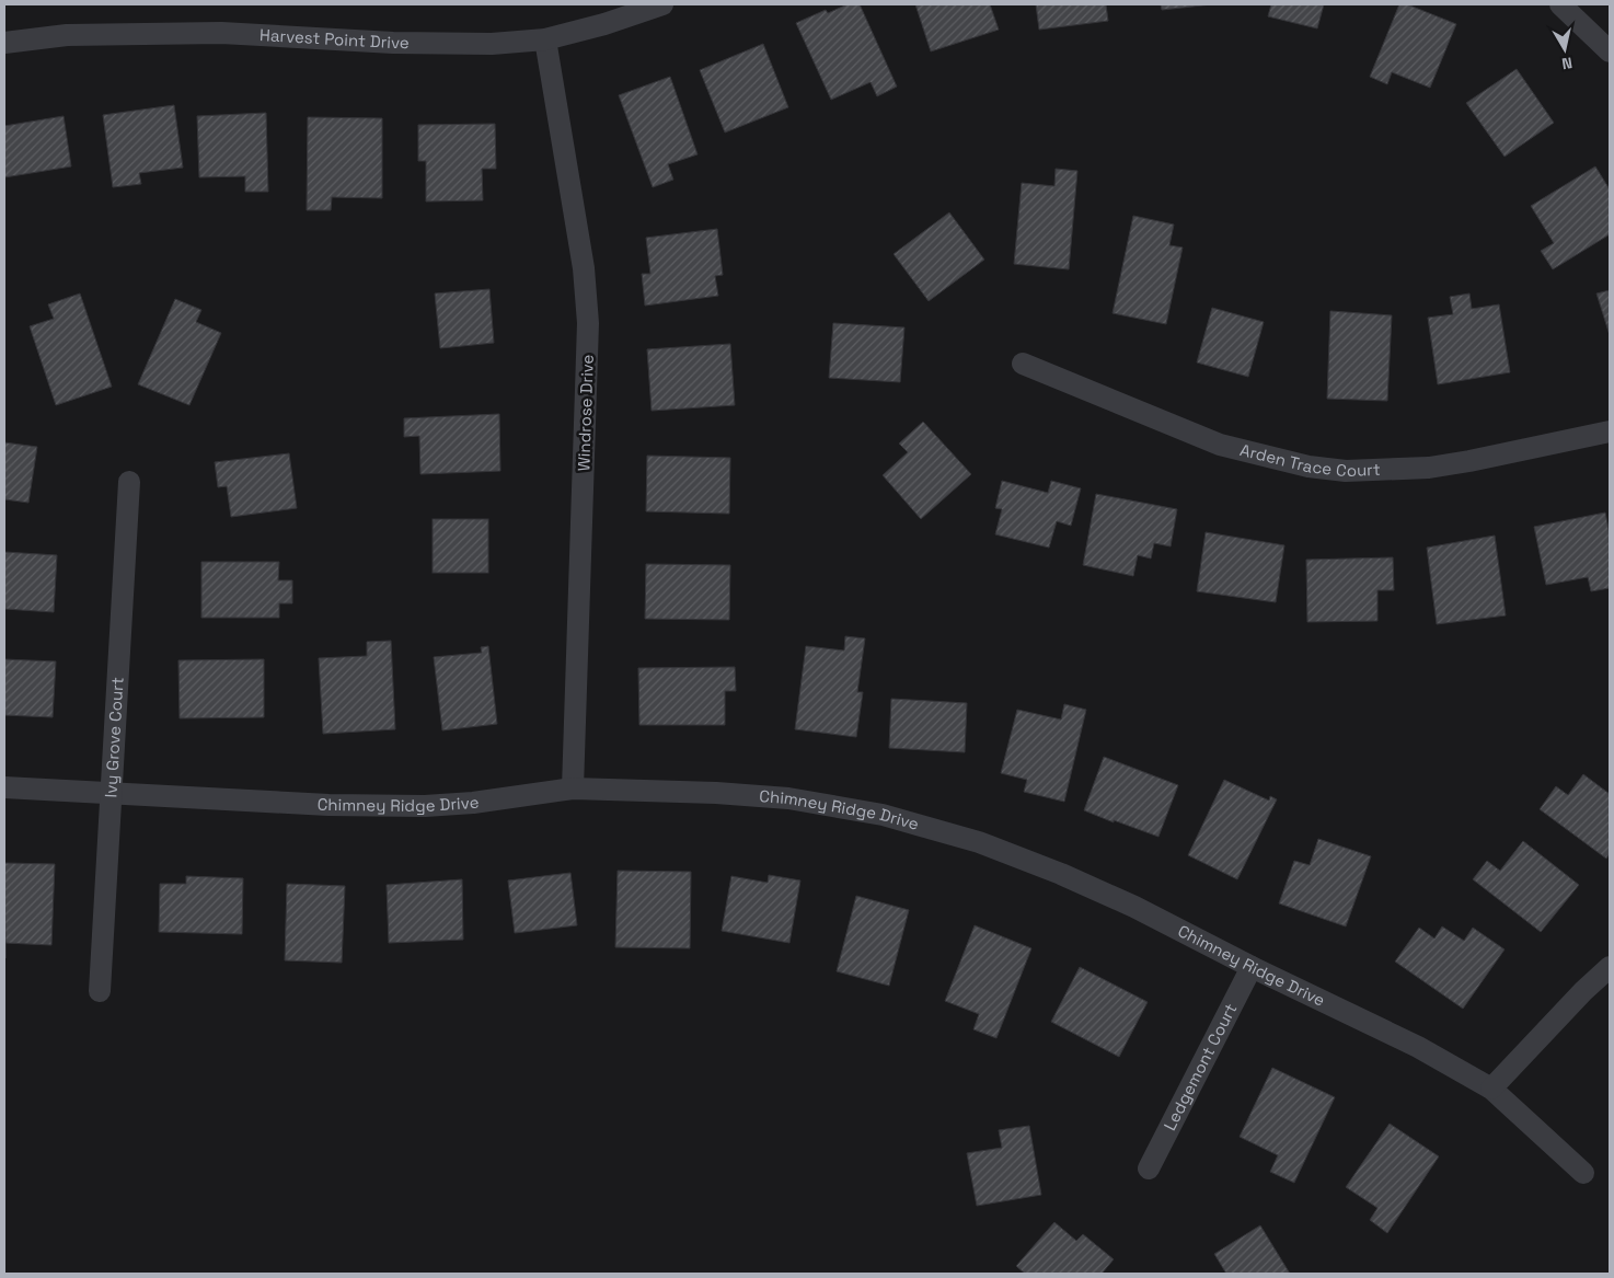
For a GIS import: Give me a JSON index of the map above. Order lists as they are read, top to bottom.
{
  "streets": {
    "street": [
      "Harvest Point Drive",
      "Windrose Drive",
      "Arden Trace Court",
      "Ivy Grove Court",
      "Chimney Ridge Drive",
      "Ledgemont Court"
    ]
  },
  "crossings": [
    ["Harvest Point Drive", "Windrose Drive"],
    ["Windrose Drive", "Chimney Ridge Drive"],
    ["Ivy Grove Court", "Chimney Ridge Drive"],
    ["Chimney Ridge Drive", "Ledgemont Court"]
  ],
  "north": "bottom"
}
